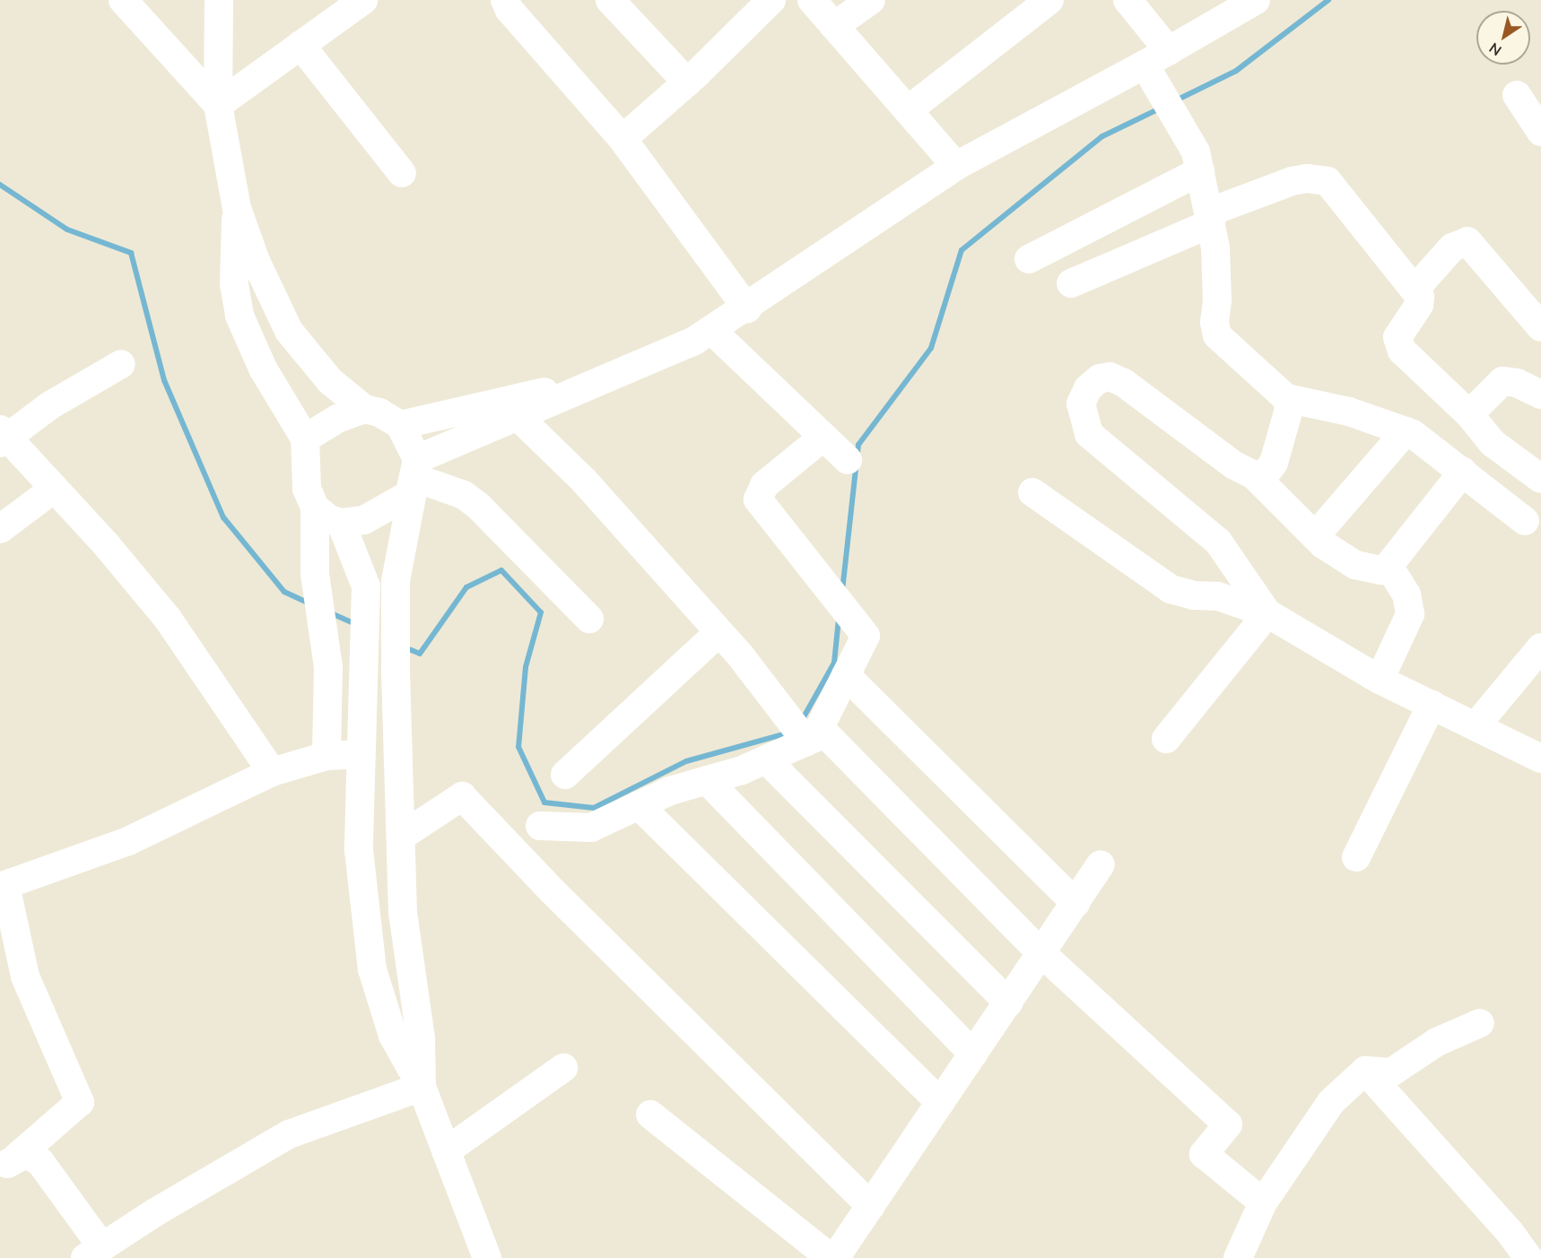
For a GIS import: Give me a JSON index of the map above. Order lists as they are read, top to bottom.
{
  "north": "bottom left"
}
